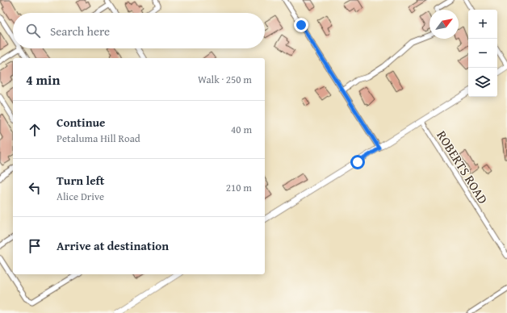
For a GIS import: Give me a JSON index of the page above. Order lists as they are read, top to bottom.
{
  "streets": {
    "street": ["ROBERTS ROAD"]
  },
  "north": "top right",
  "page": {
    "map_buttons": ["+", "−"],
    "search": "Search here",
    "heading": ["4 min", "Walk · 250 m"],
    "list": [
      ["Continue", "Petaluma Hill Road", "40 m"],
      ["Turn left", "Alice Drive", "210 m"],
      "Arrive at destination"
    ]
  }
}
